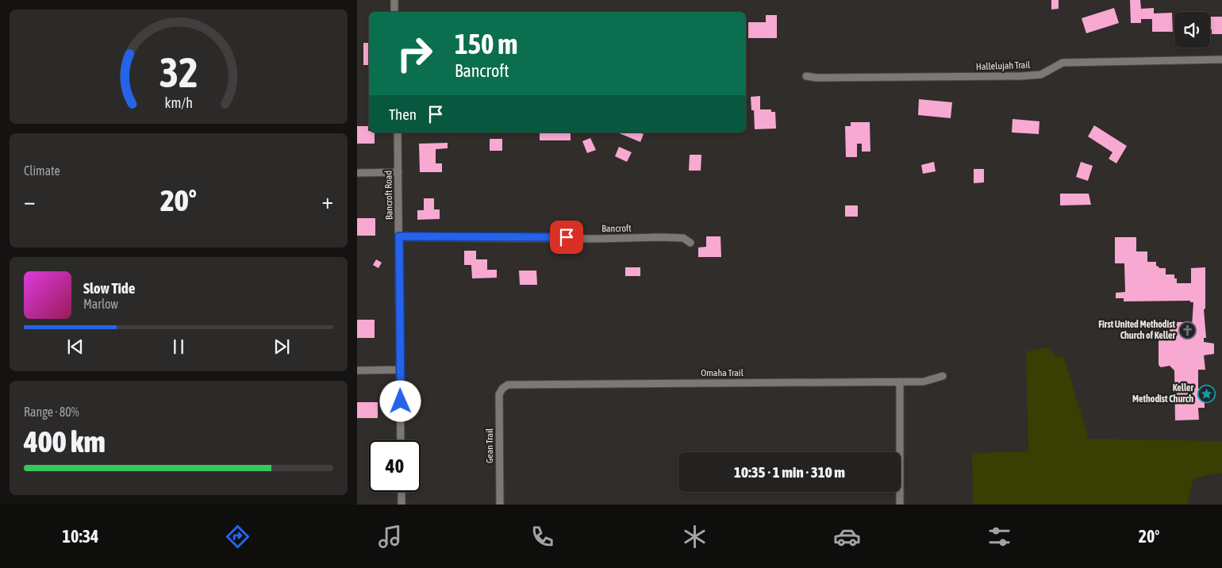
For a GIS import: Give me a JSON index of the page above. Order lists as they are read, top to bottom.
{
  "streets": {
    "street": [
      "Hallelujah Trail",
      "Bancroft Road",
      "Bancroft",
      "Omaha Trail",
      "Gean Trail"
    ]
  },
  "crossings": [
    ["Bancroft Road", "Bancroft"],
    ["Omaha Trail", "Gean Trail"]
  ],
  "places": {
    "church": ["First United Methodist Church of Keller"],
    "place": ["Keller Methodist Church"]
  },
  "page": {
    "turn": ["150 m", "Bancroft"],
    "then": "Then",
    "tile": [
      "Climate",
      ["Range · 80%", "400 km"]
    ],
    "heat": ["−", "20°", "+"],
    "song": ["Slow Tide", "Marlow"],
    "limit": "40",
    "trip": "10:35 · 1 min · 310 m",
    "tabs": ["10:34", "20°"],
    "gauge": ["32", "km/h"]
  }
}
